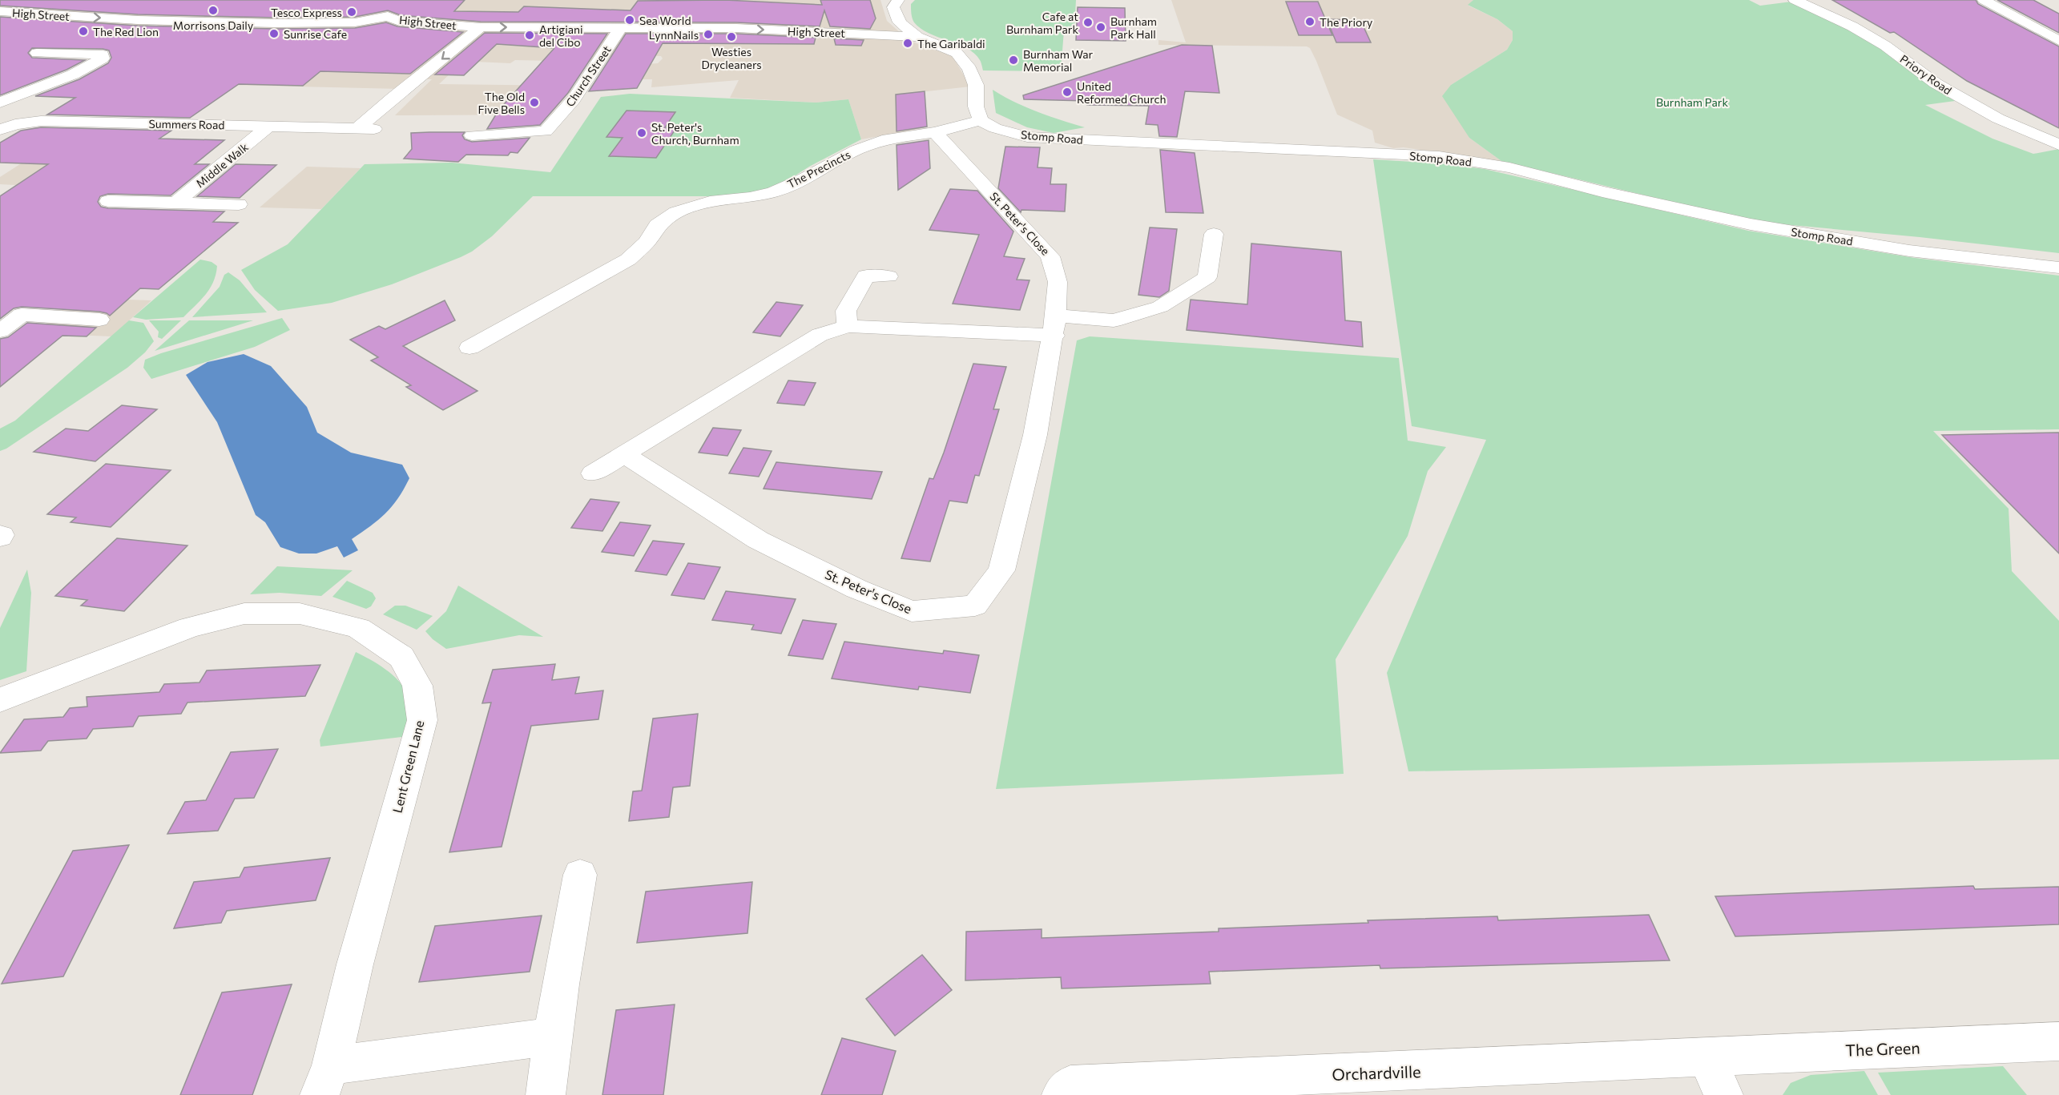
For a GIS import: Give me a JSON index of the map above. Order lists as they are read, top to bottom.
{
  "streets": {
    "street": [
      "High Street",
      "Priory Road",
      "Church Street",
      "Summers Road",
      "Stomp Road",
      "Middle Walk",
      "The Precincts",
      "St. Peter's Close",
      "Lent Green Lane",
      "The Green",
      "Orchardville"
    ]
  },
  "crossings": [
    ["High Street", "Church Street"],
    ["High Street", "Summers Road"],
    ["Summers Road", "Middle Walk"],
    ["Stomp Road", "The Precincts"],
    ["The Precincts", "St. Peter's Close"],
    ["The Green", "Orchardville"]
  ],
  "one_way": ["High Street", "Summers Road"],
  "parks": ["Burnham Park"],
  "places": [
    "Morrisons Daily",
    "Tesco Express",
    "Sea World",
    "The Priory",
    "Cafe at Burnham Park",
    "Burnham Park Hall",
    "The Red Lion",
    "Sunrise Cafe",
    "LynnNails",
    "Artigiani del Cibo",
    "Westies Drycleaners",
    "The Garibaldi",
    "Burnham War Memorial",
    "United Reformed Church",
    "The Old Five Bells",
    "St. Peter's Church, Burnham"
  ]
}
